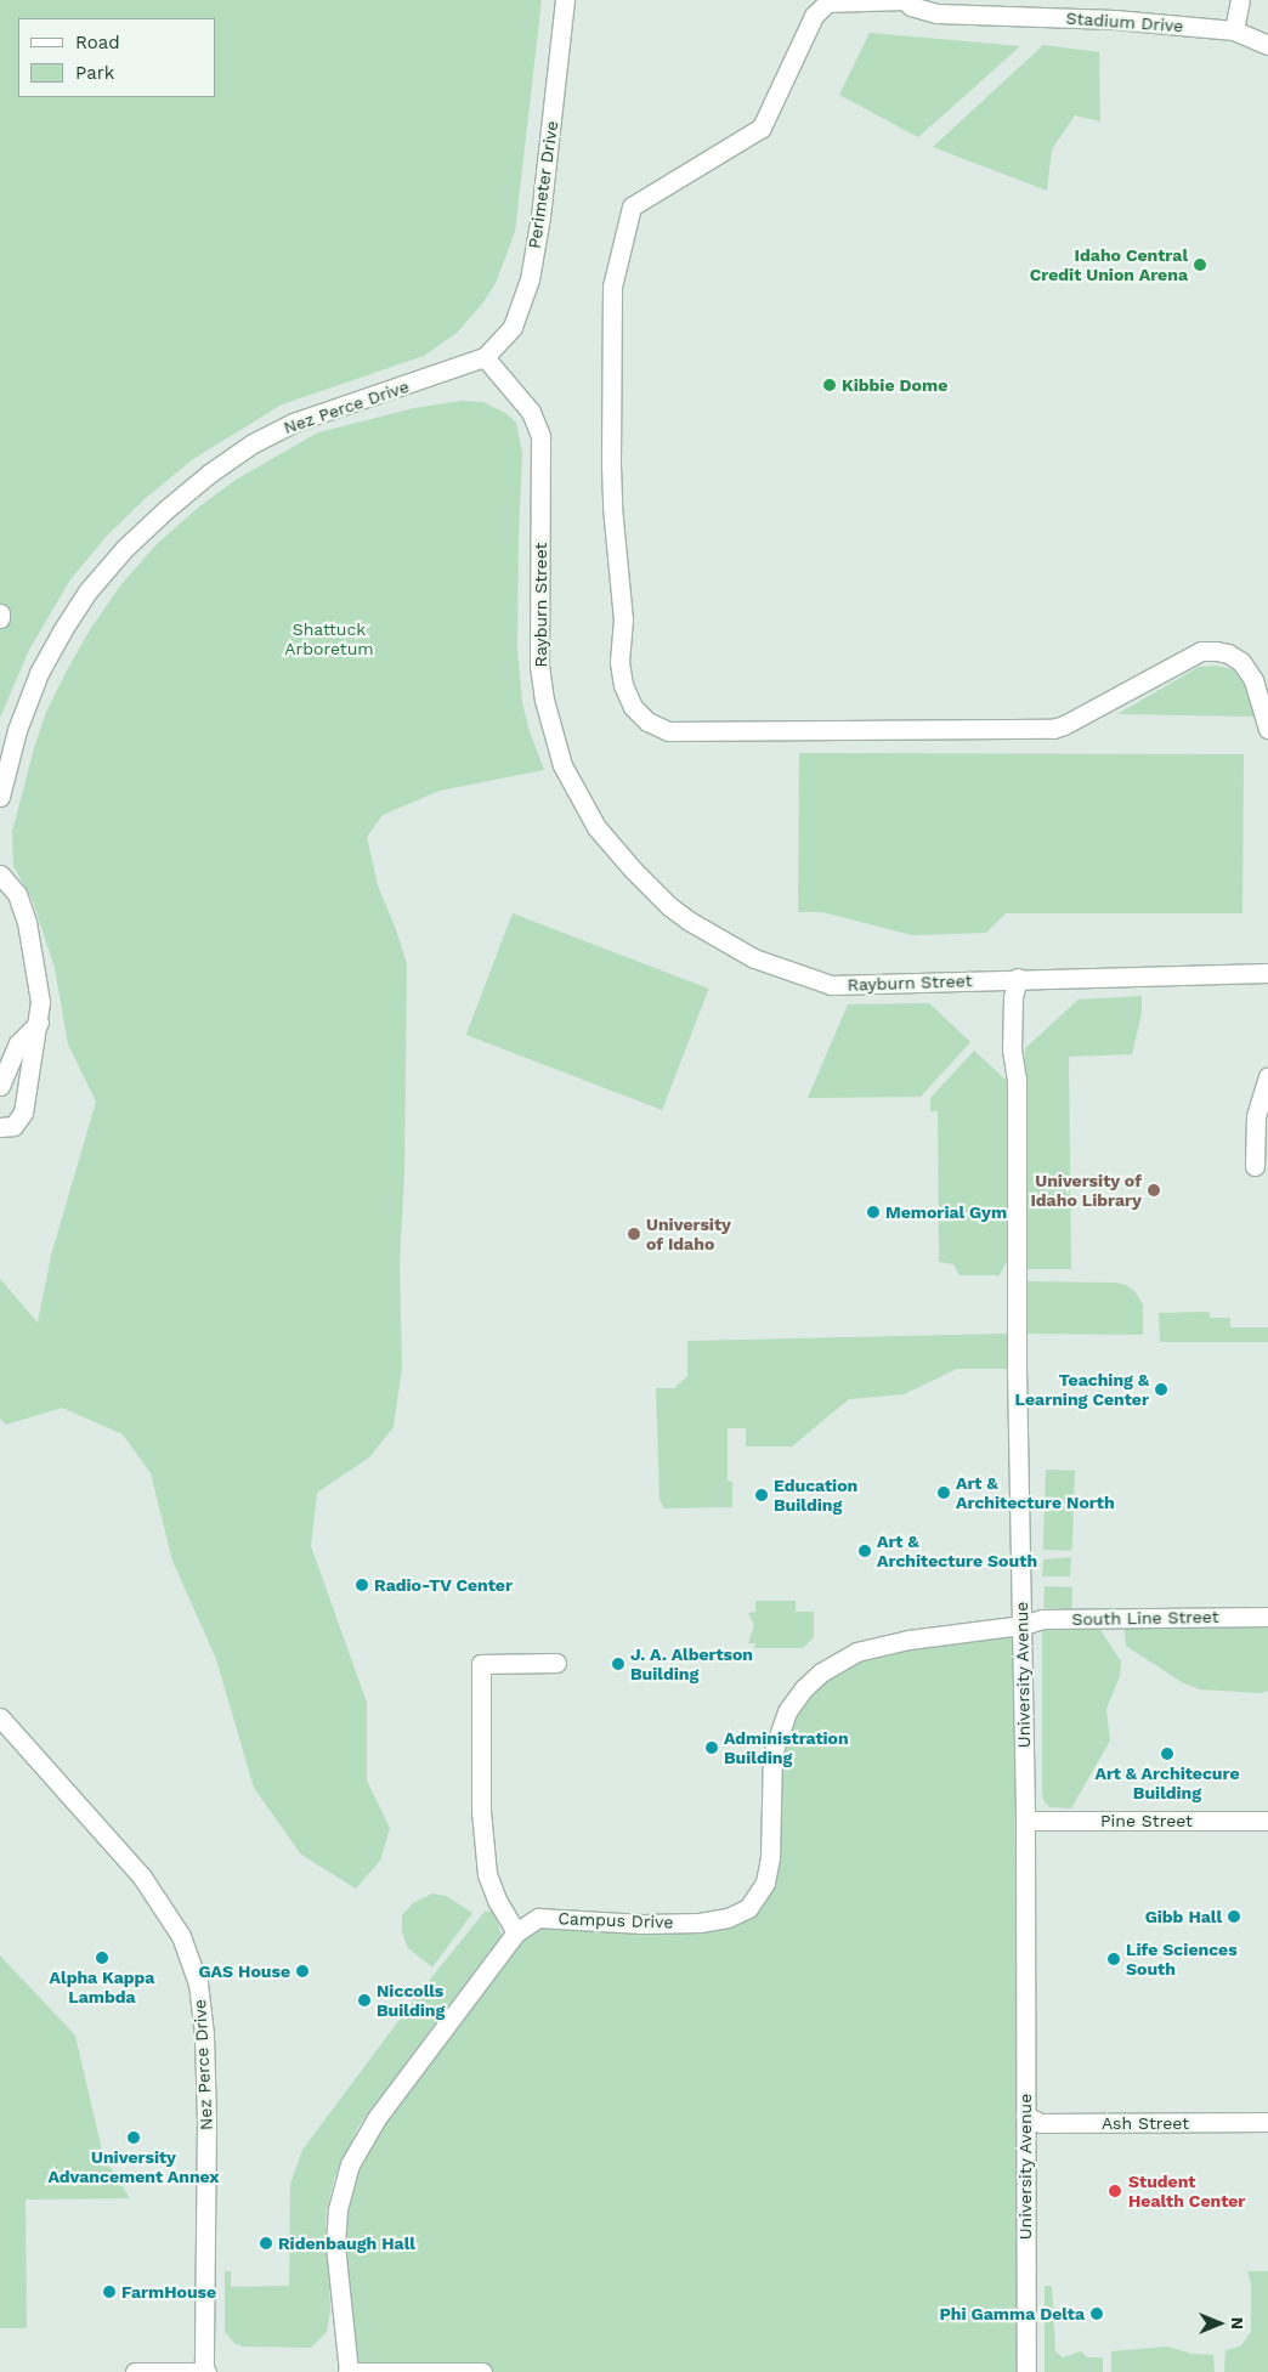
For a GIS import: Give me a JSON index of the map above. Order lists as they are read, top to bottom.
{
  "streets": {
    "street": [
      "Stadium Drive",
      "Perimeter Drive",
      "Nez Perce Drive",
      "Rayburn Street",
      "South Line Street",
      "University Avenue",
      "Pine Street",
      "Campus Drive",
      "Ash Street"
    ]
  },
  "crossings": [
    ["Perimeter Drive", "Nez Perce Drive"],
    ["Perimeter Drive", "Rayburn Street"],
    ["Nez Perce Drive", "Rayburn Street"],
    ["Rayburn Street", "University Avenue"],
    ["South Line Street", "University Avenue"],
    ["South Line Street", "Campus Drive"],
    ["University Avenue", "Pine Street"],
    ["University Avenue", "Campus Drive"],
    ["University Avenue", "Ash Street"]
  ],
  "parks": ["Shattuck Arboretum"],
  "places": [
    "Idaho Central Credit Union Arena",
    "Kibbie Dome",
    "University of Idaho Library",
    "Memorial Gym",
    "University of Idaho",
    "Teaching & Learning Center",
    "Art & Architecture North",
    "Education Building",
    "Art & Architecture South",
    "Radio-TV Center",
    "J. A. Albertson Building",
    "Administration Building",
    "Art & Architecure Building",
    "Gibb Hall",
    "Alpha Kappa Lambda",
    "Life Sciences South",
    "GAS House",
    "Niccolls Building",
    "University Advancement Annex",
    "Student Health Center",
    "Ridenbaugh Hall",
    "FarmHouse",
    "Phi Gamma Delta"
  ],
  "legend": ["Road", "Park"],
  "north": "right"
}
